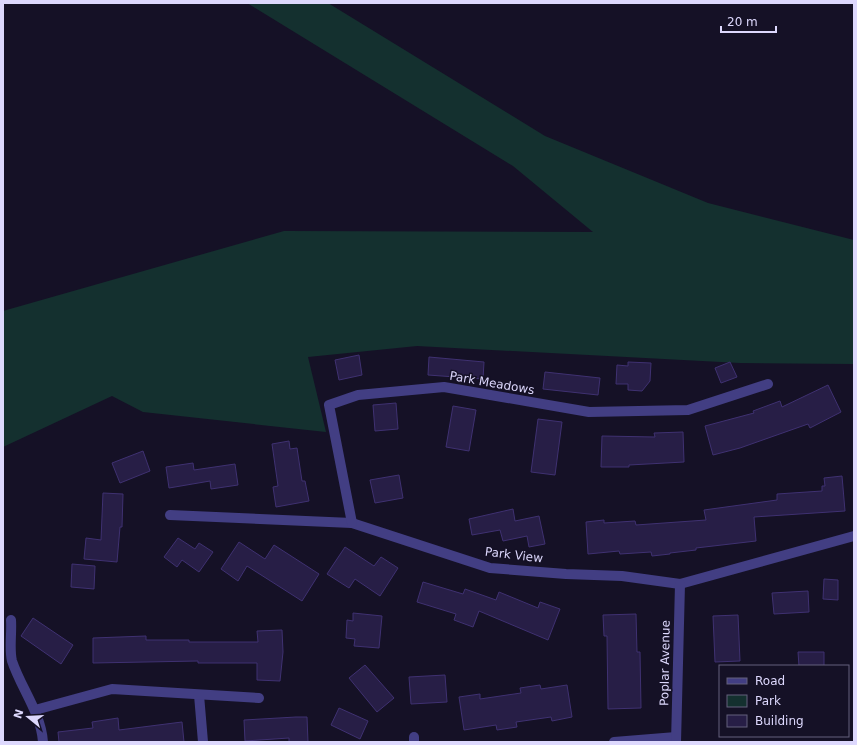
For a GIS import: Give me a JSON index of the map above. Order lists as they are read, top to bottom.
{
  "streets": {
    "street": ["Park Meadows", "Park View", "Poplar Avenue"]
  },
  "crossings": [
    ["Park Meadows", "Park View"],
    ["Park View", "Poplar Avenue"]
  ],
  "legend": ["Road", "Park", "Building"],
  "scale_bar": "20 m",
  "north": "left"
}
